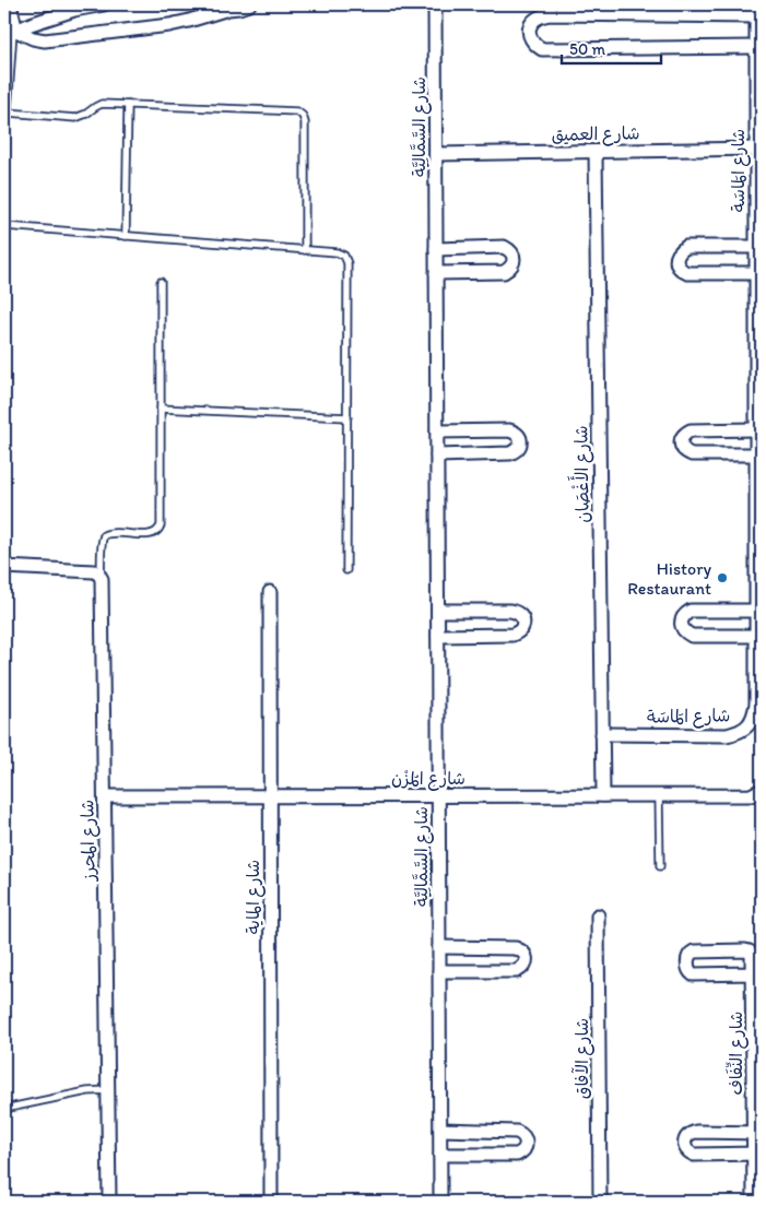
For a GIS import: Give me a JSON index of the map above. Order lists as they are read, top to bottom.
{
  "streets": {
    "street": [
      "شارع السَّمَّالِيَّة",
      "شارع العميق",
      "شارع المَاسَة",
      "شارع الأَغْصَان",
      "شارع المُزْن",
      "شارع المحرز",
      "شارع الماية",
      "شارع النِّفَاف",
      "شارع الآفاق"
    ]
  },
  "crossings": [
    ["شارع السَّمَّالِيَّة", "شارع العميق"],
    ["شارع السَّمَّالِيَّة", "شارع المُزْن"],
    ["شارع العميق", "شارع المَاسَة"],
    ["شارع العميق", "شارع الأَغْصَان"],
    ["شارع المَاسَة", "شارع الأَغْصَان"],
    ["شارع الأَغْصَان", "شارع المُزْن"],
    ["شارع المُزْن", "شارع المحرز"],
    ["شارع المُزْن", "شارع الماية"]
  ],
  "places": ["History Restaurant"],
  "scale_bar": "50 m"
}
